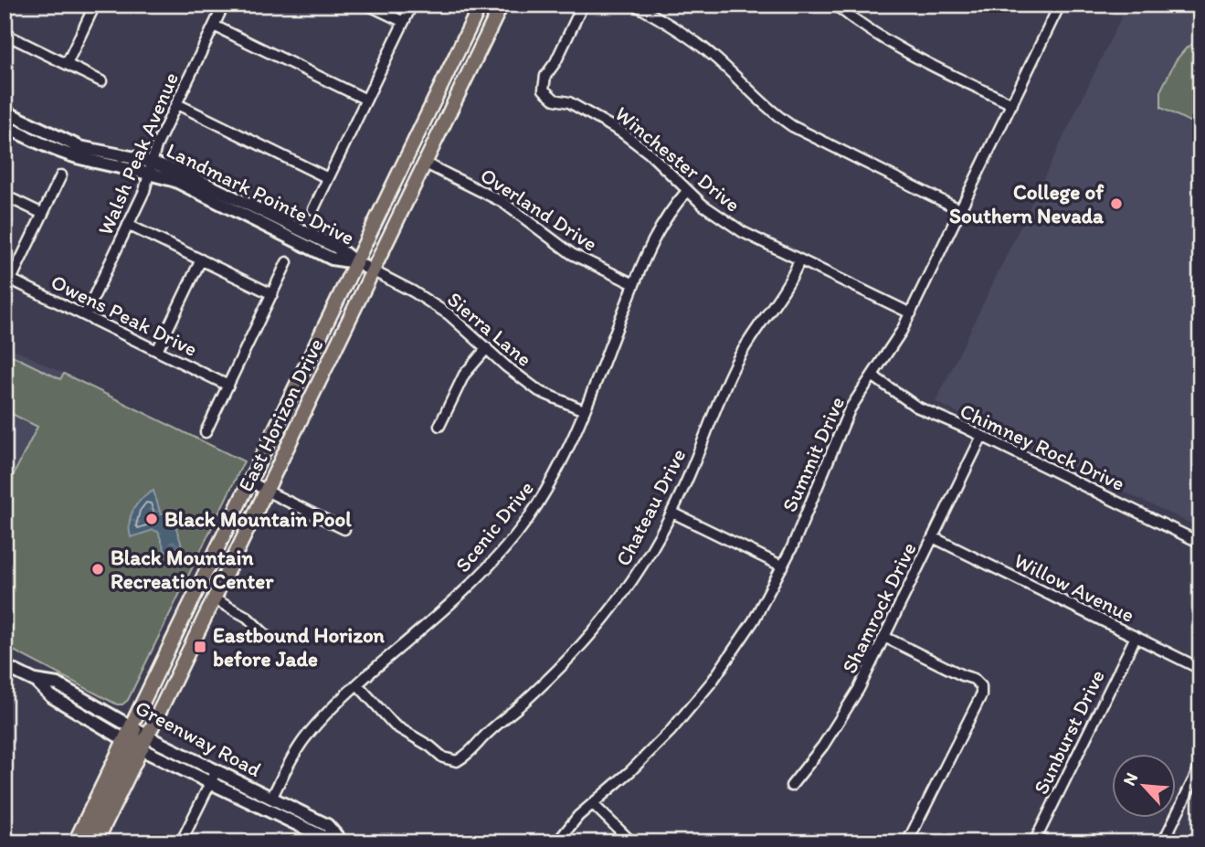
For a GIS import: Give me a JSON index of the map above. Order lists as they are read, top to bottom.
{
  "streets": {
    "main road": ["East Horizon Drive"],
    "street": [
      "Walsh Peak Avenue",
      "Winchester Drive",
      "Landmark Pointe Drive",
      "Overland Drive",
      "Owens Peak Drive",
      "Sierra Lane",
      "Chimney Rock Drive",
      "Summit Drive",
      "Chateau Drive",
      "Scenic Drive",
      "Willow Avenue",
      "Shamrock Drive",
      "Sunburst Drive",
      "Greenway Road"
    ]
  },
  "crossings": [
    ["Walsh Peak Avenue", "Landmark Pointe Drive"],
    ["Walsh Peak Avenue", "Owens Peak Drive"],
    ["Winchester Drive", "Summit Drive"],
    ["Winchester Drive", "Chateau Drive"],
    ["Winchester Drive", "Scenic Drive"],
    ["Landmark Pointe Drive", "Sierra Lane"],
    ["Landmark Pointe Drive", "East Horizon Drive"],
    ["Overland Drive", "East Horizon Drive"],
    ["Overland Drive", "Scenic Drive"],
    ["Sierra Lane", "East Horizon Drive"],
    ["Sierra Lane", "Scenic Drive"],
    ["East Horizon Drive", "Greenway Road"],
    ["Chimney Rock Drive", "Summit Drive"],
    ["Chimney Rock Drive", "Shamrock Drive"],
    ["Chateau Drive", "Scenic Drive"],
    ["Scenic Drive", "Greenway Road"],
    ["Willow Avenue", "Shamrock Drive"],
    ["Willow Avenue", "Sunburst Drive"]
  ],
  "places": {
    "other": ["College of Southern Nevada", "Black Mountain Pool", "Black Mountain Recreation Center"],
    "transit": ["Eastbound Horizon before Jade"]
  },
  "north": "top left"
}
